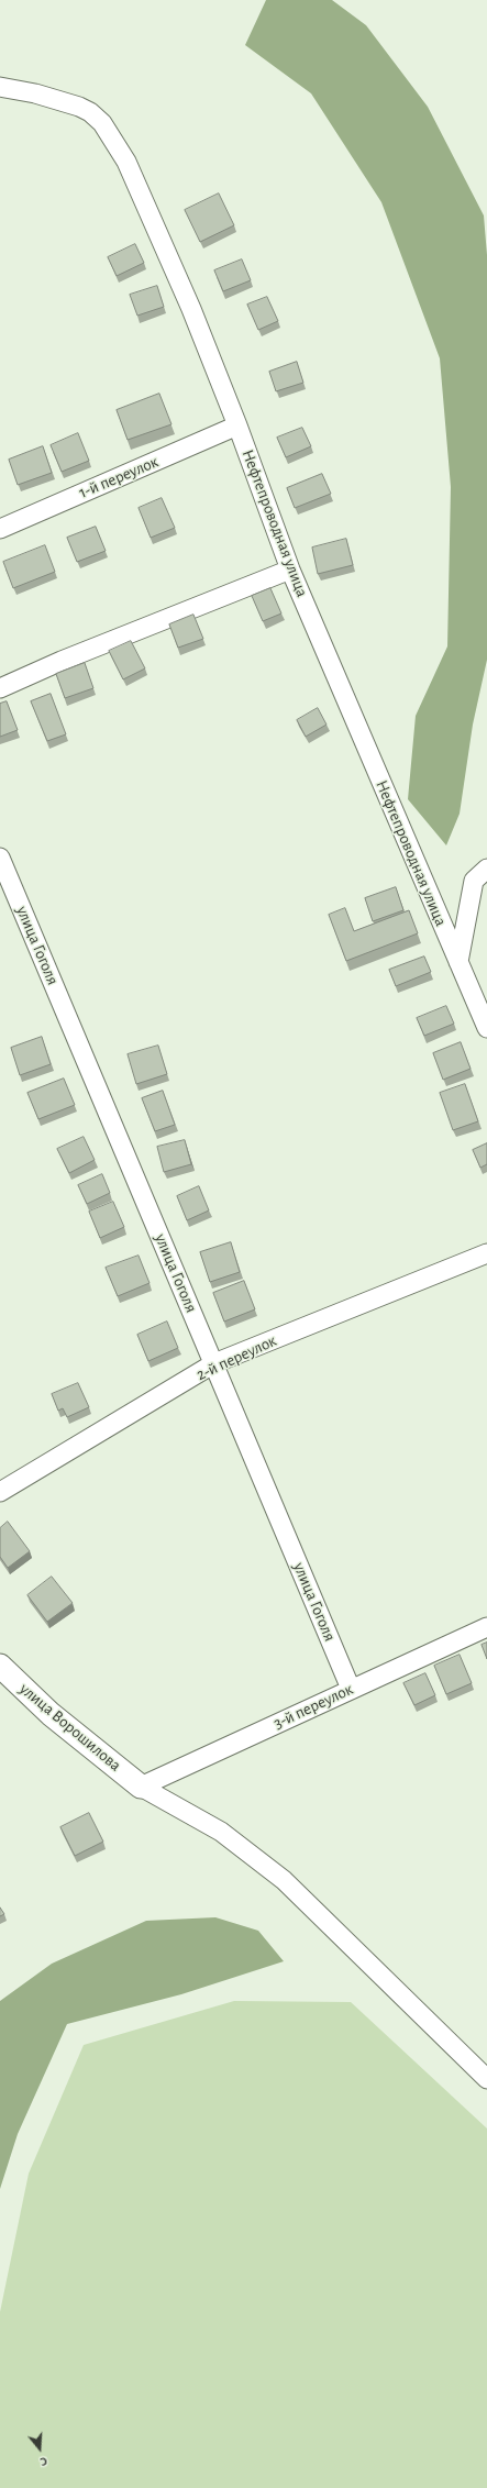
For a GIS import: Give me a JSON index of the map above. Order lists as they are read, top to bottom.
{
  "streets": {
    "street": [
      "1-й переулок",
      "Нефтепроводная улица",
      "улица Гоголя",
      "2-й переулок",
      "3-й переулок",
      "улица Ворошилова"
    ]
  },
  "crossings": [
    ["1-й переулок", "Нефтепроводная улица"],
    ["улица Гоголя", "2-й переулок"],
    ["улица Гоголя", "3-й переулок"],
    ["3-й переулок", "улица Ворошилова"]
  ],
  "north": "bottom"
}
